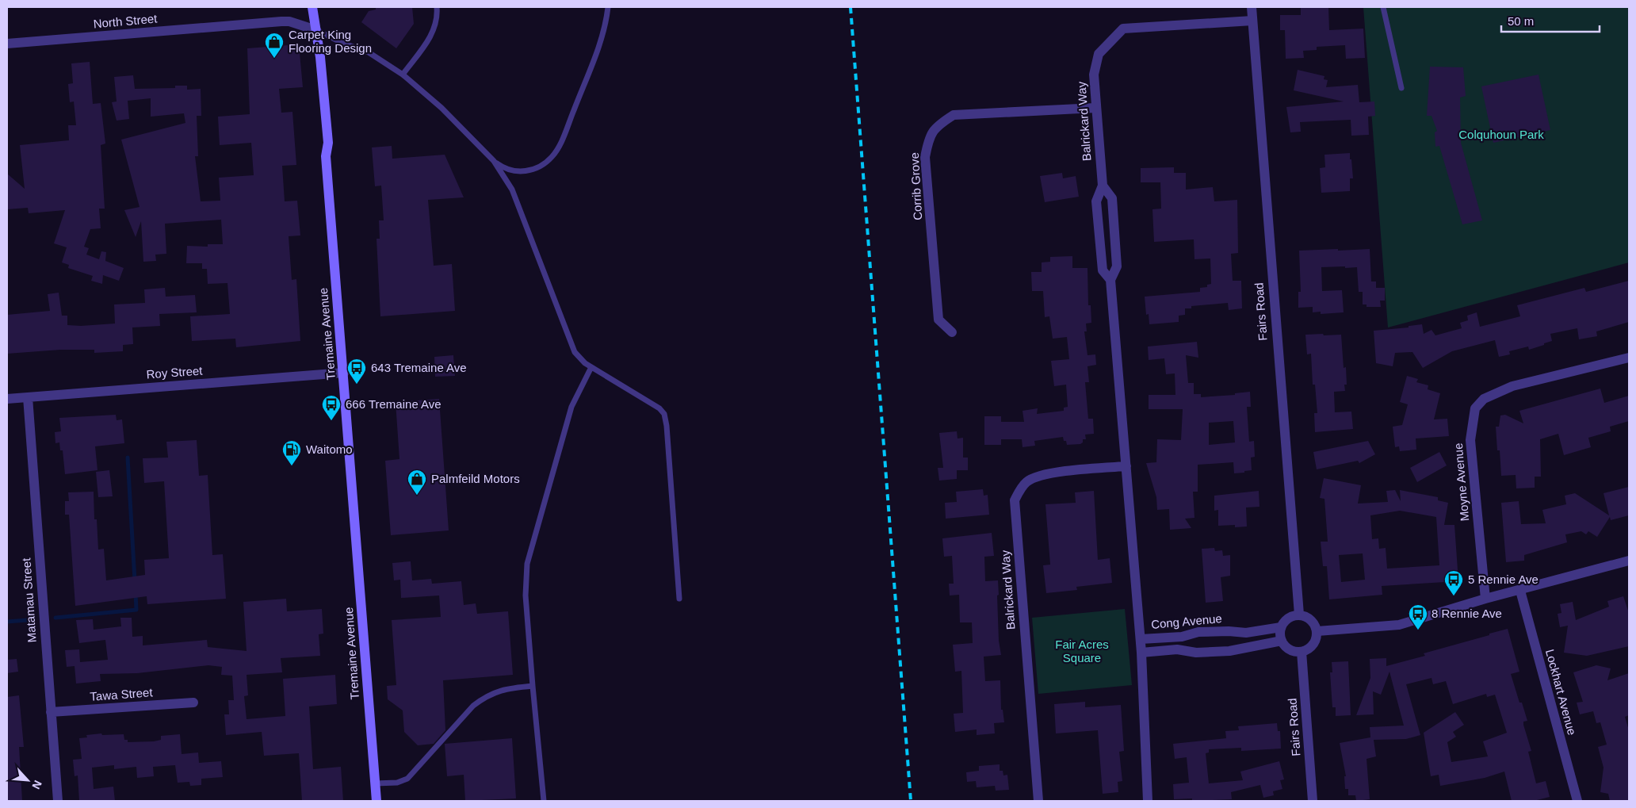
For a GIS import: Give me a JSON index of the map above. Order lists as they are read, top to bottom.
{
  "streets": {
    "main road": ["Tremaine Avenue"],
    "street": [
      "North Street",
      "Balrickard Way",
      "Corrib Grove",
      "Fairs Road",
      "Roy Street",
      "Moyne Avenue",
      "Matamau Street",
      "Cong Avenue",
      "Lockhart Avenue",
      "Tawa Street"
    ]
  },
  "crossings": [
    ["North Street", "Tremaine Avenue"],
    ["Balrickard Way", "Corrib Grove"],
    ["Balrickard Way", "Fairs Road"],
    ["Balrickard Way", "Cong Avenue"],
    ["Fairs Road", "Cong Avenue"],
    ["Tremaine Avenue", "Roy Street"],
    ["Roy Street", "Matamau Street"],
    ["Matamau Street", "Tawa Street"]
  ],
  "parks": ["Colquhoun Park", "Fair Acres Square"],
  "places": {
    "shop": ["Carpet King Flooring Design", "Palmfeild Motors"],
    "bus stop": [
      "643 Tremaine Ave",
      "666 Tremaine Ave",
      "5 Rennie Ave",
      "8 Rennie Ave"
    ],
    "fuel station": ["Waitomo"]
  },
  "scale_bar": "50 m",
  "north": "bottom right"
}
